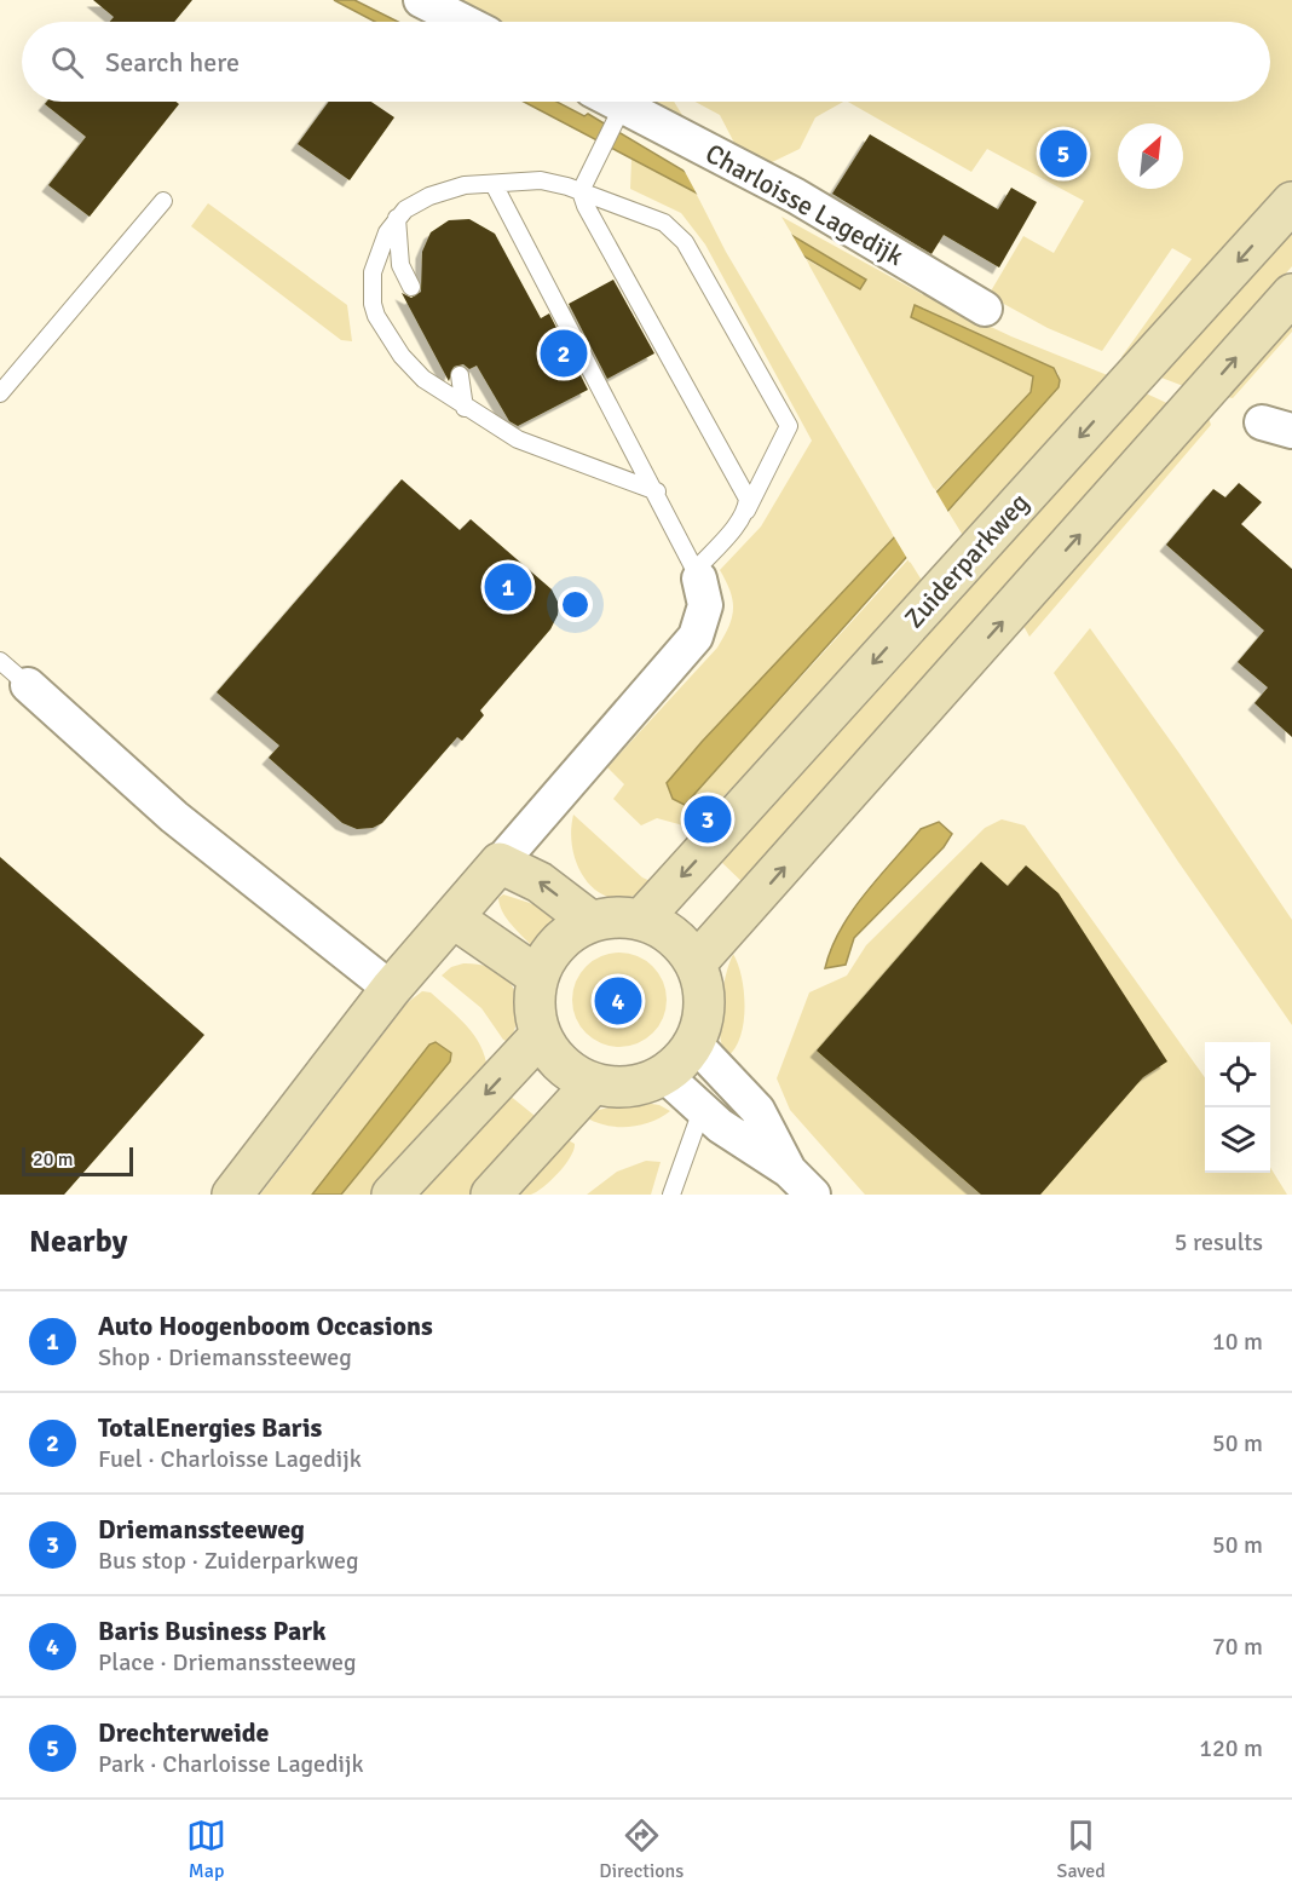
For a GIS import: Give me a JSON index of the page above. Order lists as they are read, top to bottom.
{
  "streets": {
    "main road": ["Zuiderparkweg"],
    "street": ["Charloisse Lagedijk"]
  },
  "scale_bar": "20 m",
  "north": "top right",
  "page": {
    "search": "Search here",
    "pins": [
      "5",
      "2",
      "1",
      "3",
      "4"
    ],
    "scale": "20 m",
    "heading": ["Nearby", "5 results"],
    "list": [
      {
        "mark": "1",
        "name": "Auto Hoogenboom Occasions",
        "note": "Shop · Driemanssteeweg",
        "value": "10 m"
      },
      {
        "mark": "2",
        "name": "TotalEnergies Baris",
        "note": "Fuel · Charloisse Lagedijk",
        "value": "50 m"
      },
      {
        "mark": "3",
        "name": "Driemanssteeweg",
        "note": "Bus stop · Zuiderparkweg",
        "value": "50 m"
      },
      {
        "mark": "4",
        "name": "Baris Business Park",
        "note": "Place · Driemanssteeweg",
        "value": "70 m"
      },
      {
        "mark": "5",
        "name": "Drechterweide",
        "note": "Park · Charloisse Lagedijk",
        "value": "120 m"
      }
    ],
    "nav": ["Map", "Directions", "Saved"]
  }
}
